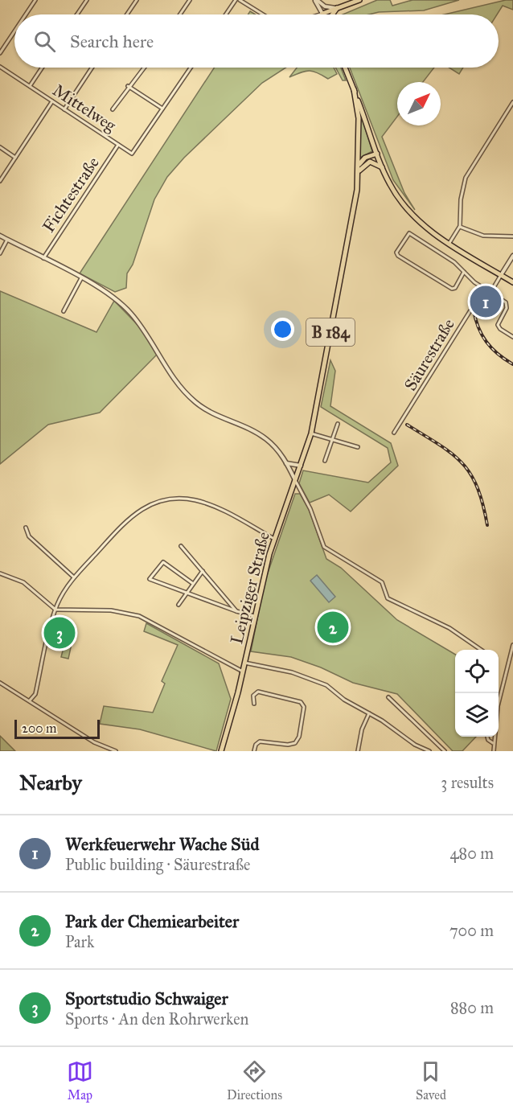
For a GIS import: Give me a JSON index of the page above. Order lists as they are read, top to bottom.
{
  "streets": {
    "main road": ["B 184", "Leipziger Straße"],
    "street": ["Mittelweg", "Fichtestraße", "Säurestraße"]
  },
  "crossings": [
    ["Mittelweg", "Fichtestraße"],
    ["B 184", "Leipziger Straße"]
  ],
  "scale_bar": "200 m",
  "north": "top right",
  "page": {
    "search": "Search here",
    "pins": ["1", "2", "3"],
    "scale": "200 m",
    "heading": ["Nearby", "3 results"],
    "list": [
      {
        "mark": "1",
        "name": "Werkfeuerwehr Wache Süd",
        "note": "Public building · Säurestraße",
        "value": "480 m"
      },
      {
        "mark": "2",
        "name": "Park der Chemiearbeiter",
        "note": "Park",
        "value": "700 m"
      },
      {
        "mark": "3",
        "name": "Sportstudio Schwaiger",
        "note": "Sports · An den Rohrwerken",
        "value": "880 m"
      }
    ],
    "nav": ["Map", "Directions", "Saved"]
  }
}
